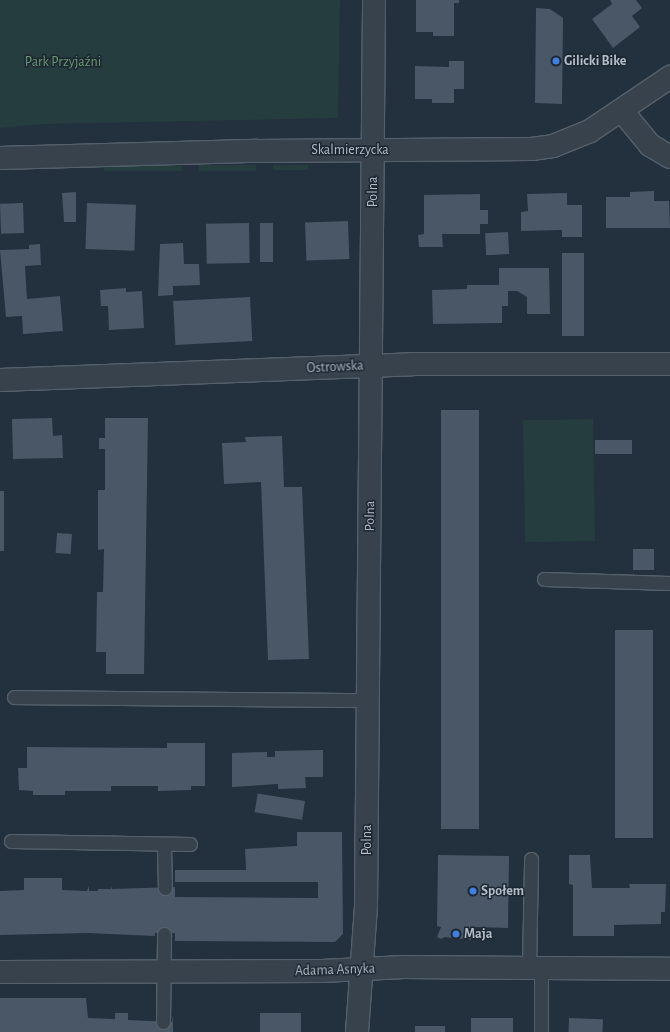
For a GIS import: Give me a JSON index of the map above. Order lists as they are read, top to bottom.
{
  "streets": {
    "street": [
      "Skalmierzycka",
      "Polna",
      "Ostrowska",
      "Adama Asnyka"
    ]
  },
  "crossings": [
    ["Skalmierzycka", "Polna"],
    ["Polna", "Ostrowska"],
    ["Polna", "Adama Asnyka"]
  ],
  "parks": ["Park Przyjaźni"],
  "places": ["Gilicki Bike", "Społem", "Maja"]
}
